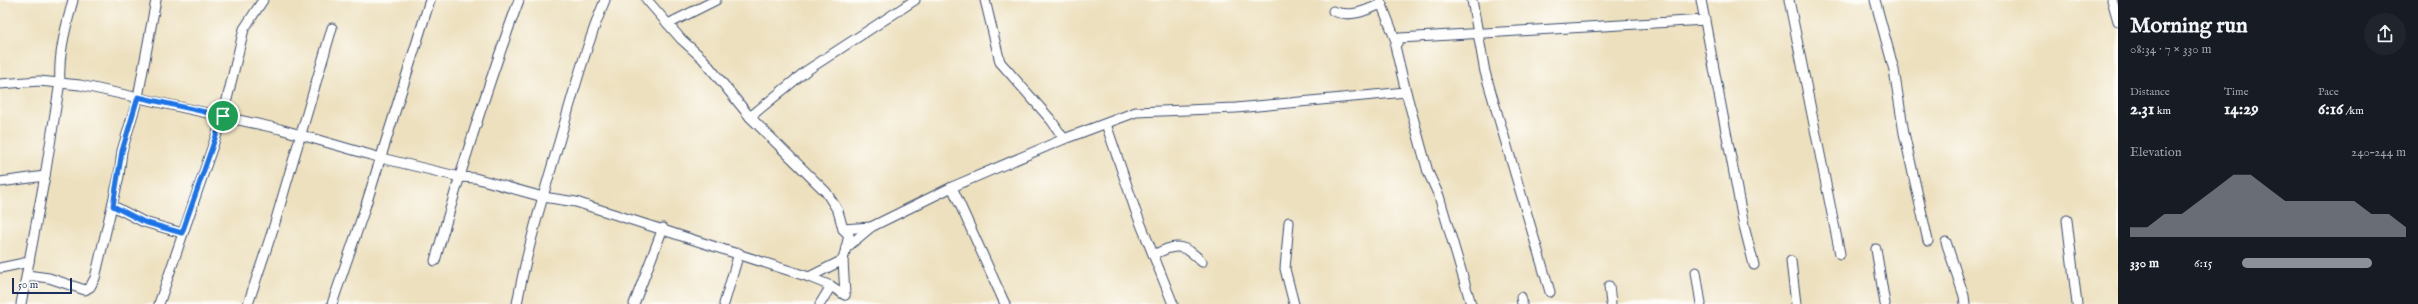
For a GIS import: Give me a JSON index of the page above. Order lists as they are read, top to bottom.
{
  "scale_bar": "50 m",
  "page": {
    "heading": ["Morning run", "08:34 · 7 × 330 m"],
    "stats": [
      ["Distance", "2.31 km"],
      ["Time", "14:29"],
      ["Pace", "6:16 /km"]
    ],
    "chart": ["Elevation", "240–244 m"],
    "list": [
      {
        "name": "330 m",
        "note": "6:15"
      }
    ],
    "scale": "50 m"
  }
}
